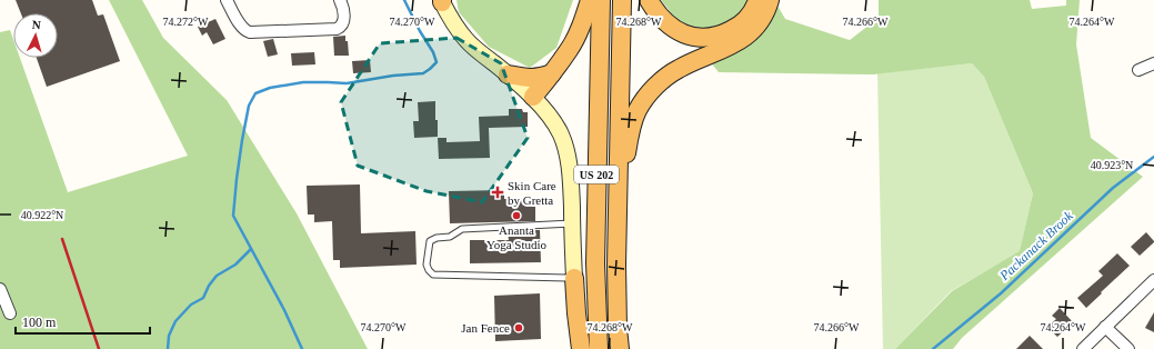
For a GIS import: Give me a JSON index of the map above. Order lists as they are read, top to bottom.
{
  "streets": {
    "highway": ["US 202"]
  },
  "water": ["Packanack Brook"],
  "places": {
    "health": ["Skin Care by Gretta"],
    "other": ["Ananta Yoga Studio", "Jan Fence"]
  },
  "scale_bar": "100 m",
  "north": "top",
  "coordinates": [
    "74.272°W",
    "74.270°W",
    "74.268°W",
    "74.266°W",
    "74.264°W",
    "40.923°N",
    "40.922°N"
  ]
}
